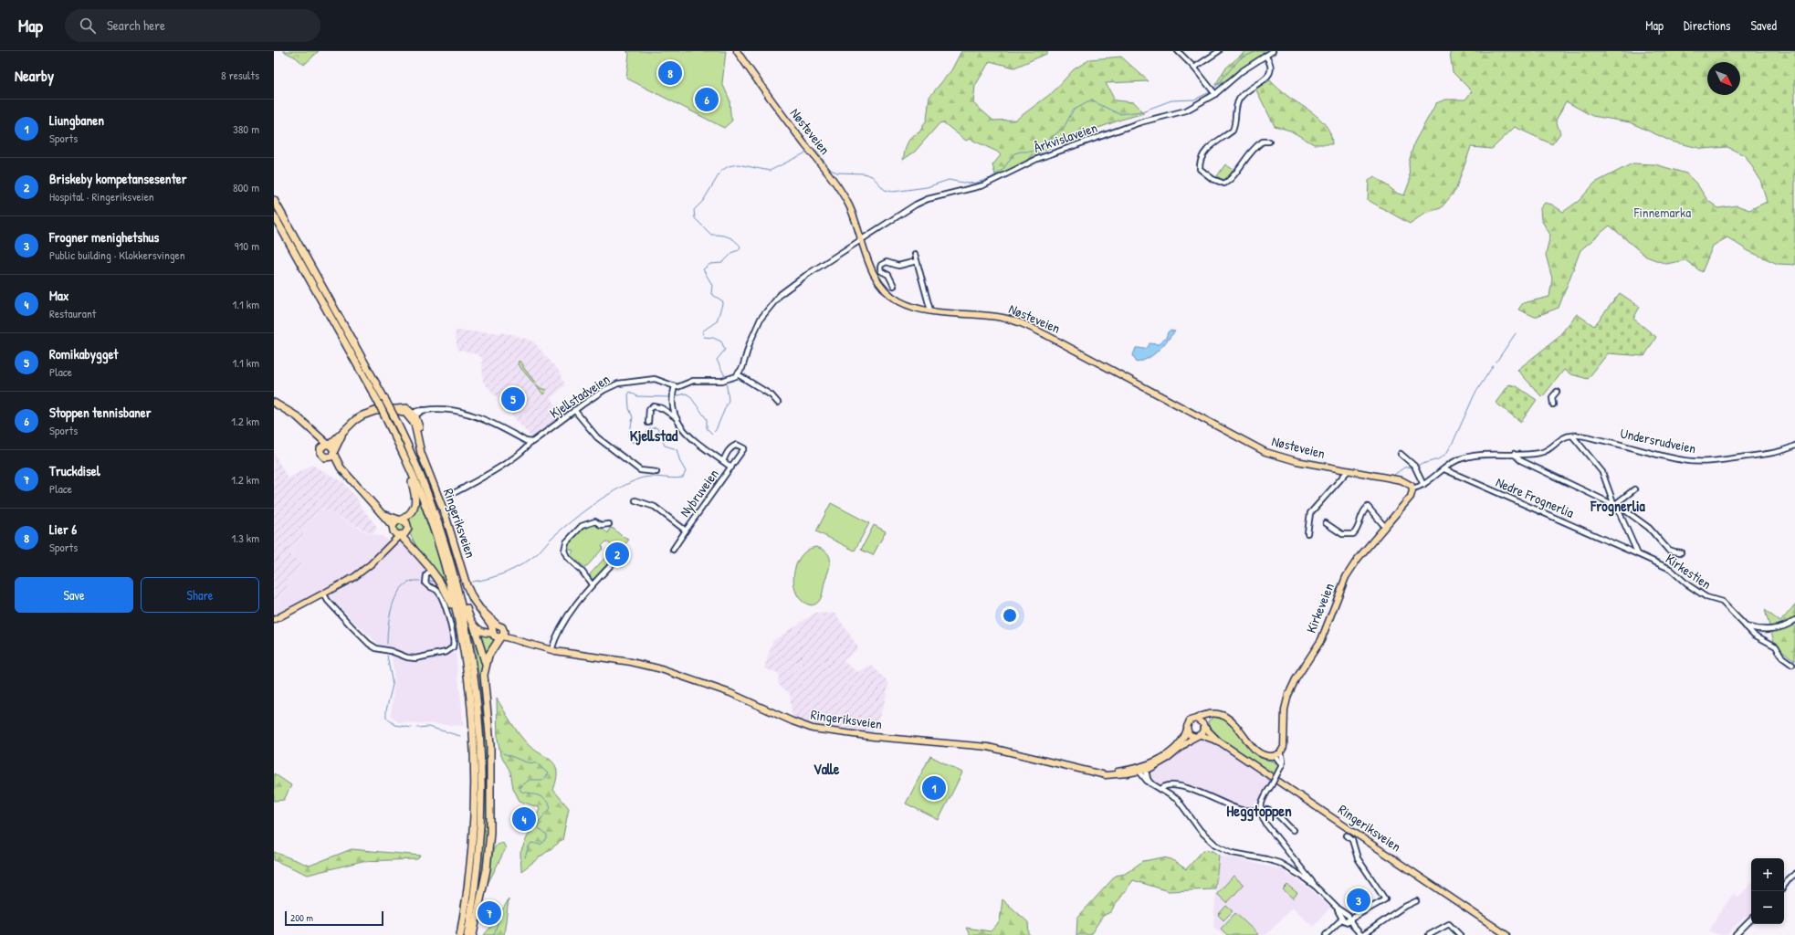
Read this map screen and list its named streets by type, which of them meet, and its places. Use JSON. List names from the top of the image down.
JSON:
{
  "streets": {
    "highway": ["Ringeriksveien"],
    "main road": ["Nøsteveien", "Kirkeveien"],
    "street": [
      "Årkvislaveien",
      "Kjellstadveien",
      "Undersrudveien",
      "Nybruveien",
      "Nedre Frognerlia",
      "Kirkestien"
    ]
  },
  "crossings": [
    ["Nøsteveien", "Årkvislaveien"],
    ["Nøsteveien", "Kirkeveien"],
    ["Kjellstadveien", "Nybruveien"],
    ["Nedre Frognerlia", "Kirkestien"]
  ],
  "districts": [
    "Kjellstad",
    "Frognerlia",
    "Valle",
    "Heggtoppen"
  ],
  "parks": ["Finnemarka"],
  "scale_bar": "200 m",
  "north": "bottom right",
  "page": {
    "header": "Map",
    "search": "Search here",
    "nav": ["Map", "Directions", "Saved"],
    "heading": ["Nearby", "8 results"],
    "pins": [
      "8",
      "6",
      "5",
      "2",
      "1",
      "4",
      "3",
      "7"
    ],
    "list": [
      {
        "mark": "1",
        "name": "Liungbanen",
        "note": "Sports",
        "value": "380 m"
      },
      {
        "mark": "2",
        "name": "Briskeby kompetansesenter",
        "note": "Hospital · Ringeriksveien",
        "value": "800 m"
      },
      {
        "mark": "3",
        "name": "Frogner menighetshus",
        "note": "Public building · Klokkersvingen",
        "value": "910 m"
      },
      {
        "mark": "4",
        "name": "Max",
        "note": "Restaurant",
        "value": "1.1 km"
      },
      {
        "mark": "5",
        "name": "Romikabygget",
        "note": "Place",
        "value": "1.1 km"
      },
      {
        "mark": "6",
        "name": "Stoppen tennisbaner",
        "note": "Sports",
        "value": "1.2 km"
      },
      {
        "mark": "7",
        "name": "Truckdisel",
        "note": "Place",
        "value": "1.2 km"
      },
      {
        "mark": "8",
        "name": "Lier 6",
        "note": "Sports",
        "value": "1.3 km"
      }
    ],
    "buttons": ["Save", "Share"],
    "map_buttons": ["+", "−"],
    "scale": "200 m"
  }
}
